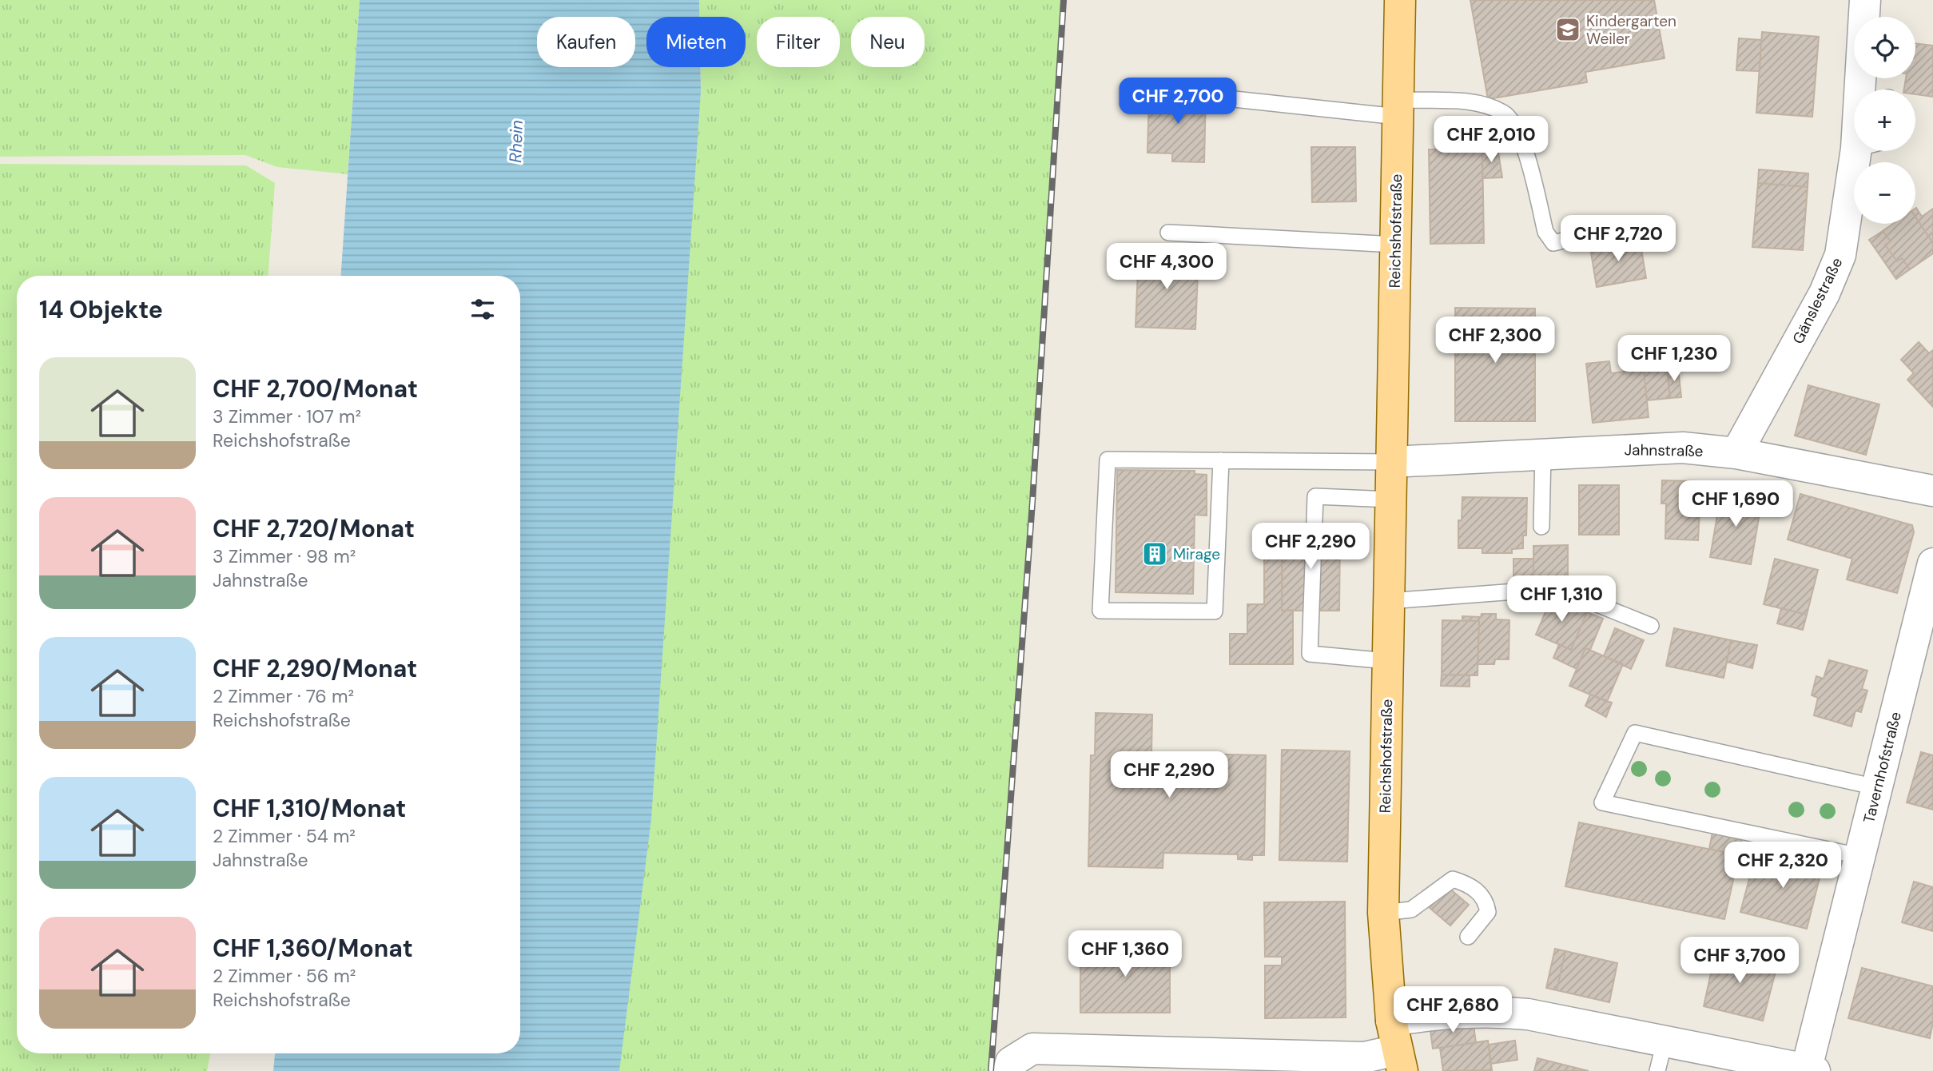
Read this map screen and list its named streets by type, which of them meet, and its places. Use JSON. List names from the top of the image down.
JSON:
{
  "streets": {
    "main road": ["Reichshofstraße"],
    "street": ["Gänslestraße", "Jahnstraße", "Tavernhofstraße"]
  },
  "crossings": [
    ["Reichshofstraße", "Jahnstraße"],
    ["Reichshofstraße", "Tavernhofstraße"],
    ["Gänslestraße", "Jahnstraße"]
  ],
  "water": ["Rhein"],
  "places": {
    "school or university": ["Kindergarten Weiler"],
    "building": ["Mirage"]
  },
  "page": {
    "map_buttons": ["+", "−"],
    "chip": [
      "Kaufen",
      "Mieten",
      "Filter",
      "Neu"
    ],
    "price": [
      "CHF 2,700",
      "CHF 2,010",
      "CHF 2,720",
      "CHF 4,300",
      "CHF 2,300",
      "CHF 1,230",
      "CHF 1,690",
      "CHF 2,290",
      "CHF 1,310",
      "CHF 2,290",
      "CHF 2,320",
      "CHF 1,360",
      "CHF 3,700",
      "CHF 2,680"
    ],
    "heading": "14 Objekte",
    "list": [
      {
        "name": "CHF 2,700/Monat",
        "note": "3 Zimmer · 107 m² · Reichshofstraße"
      },
      {
        "name": "CHF 2,720/Monat",
        "note": "3 Zimmer · 98 m² · Jahnstraße"
      },
      {
        "name": "CHF 2,290/Monat",
        "note": "2 Zimmer · 76 m² · Reichshofstraße"
      },
      {
        "name": "CHF 1,310/Monat",
        "note": "2 Zimmer · 54 m² · Jahnstraße"
      },
      {
        "name": "CHF 1,360/Monat",
        "note": "2 Zimmer · 56 m² · Reichshofstraße"
      }
    ]
  }
}
